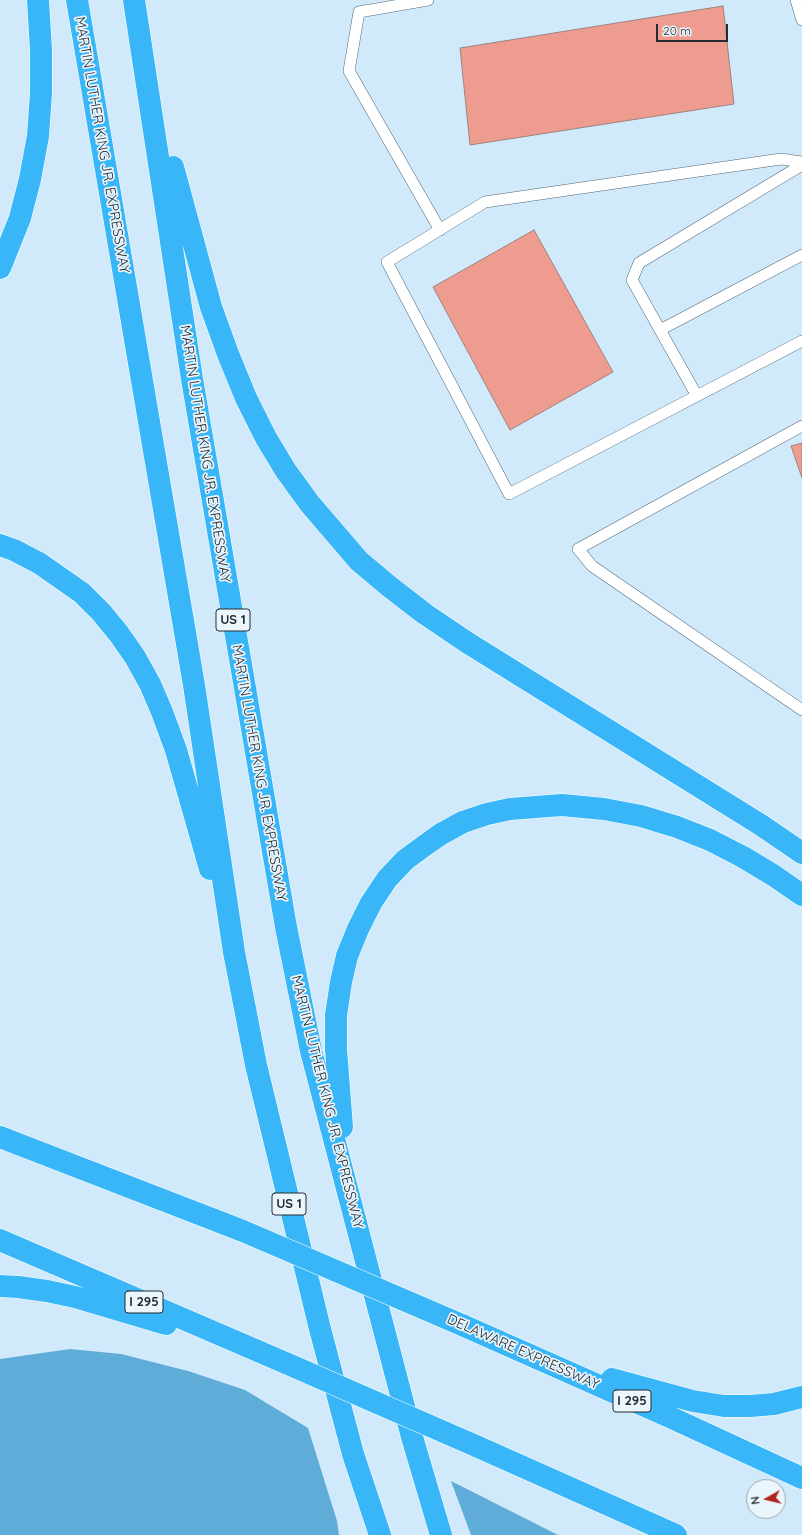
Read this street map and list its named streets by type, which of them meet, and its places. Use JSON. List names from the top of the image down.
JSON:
{
  "streets": {
    "highway": [
      "MARTIN LUTHER KING JR. EXPRESSWAY",
      "US 1",
      "I 295",
      "DELAWARE EXPRESSWAY"
    ]
  },
  "scale_bar": "20 m",
  "north": "left"
}
